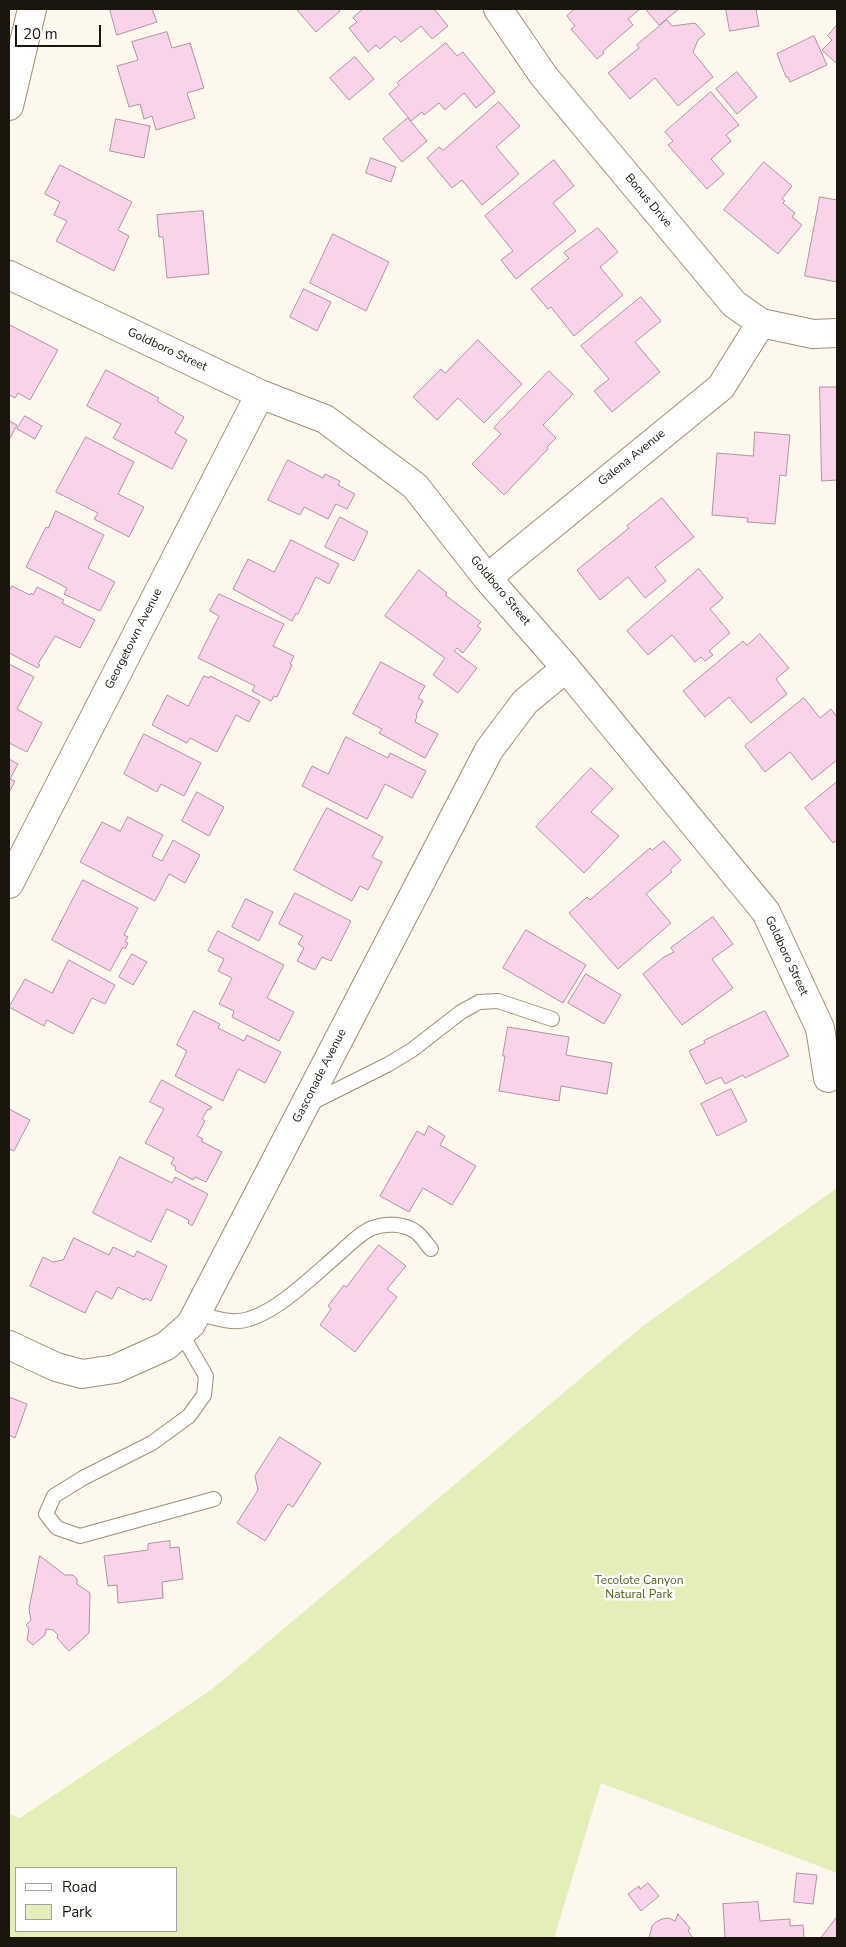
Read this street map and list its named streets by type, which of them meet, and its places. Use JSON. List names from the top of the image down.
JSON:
{
  "streets": {
    "street": [
      "Bonus Drive",
      "Goldboro Street",
      "Galena Avenue",
      "Georgetown Avenue",
      "Gasconade Avenue"
    ]
  },
  "crossings": [
    ["Bonus Drive", "Galena Avenue"],
    ["Goldboro Street", "Galena Avenue"],
    ["Goldboro Street", "Georgetown Avenue"],
    ["Goldboro Street", "Gasconade Avenue"]
  ],
  "parks": ["Tecolote Canyon Natural Park"],
  "legend": ["Road", "Park"],
  "scale_bar": "20 m"
}
